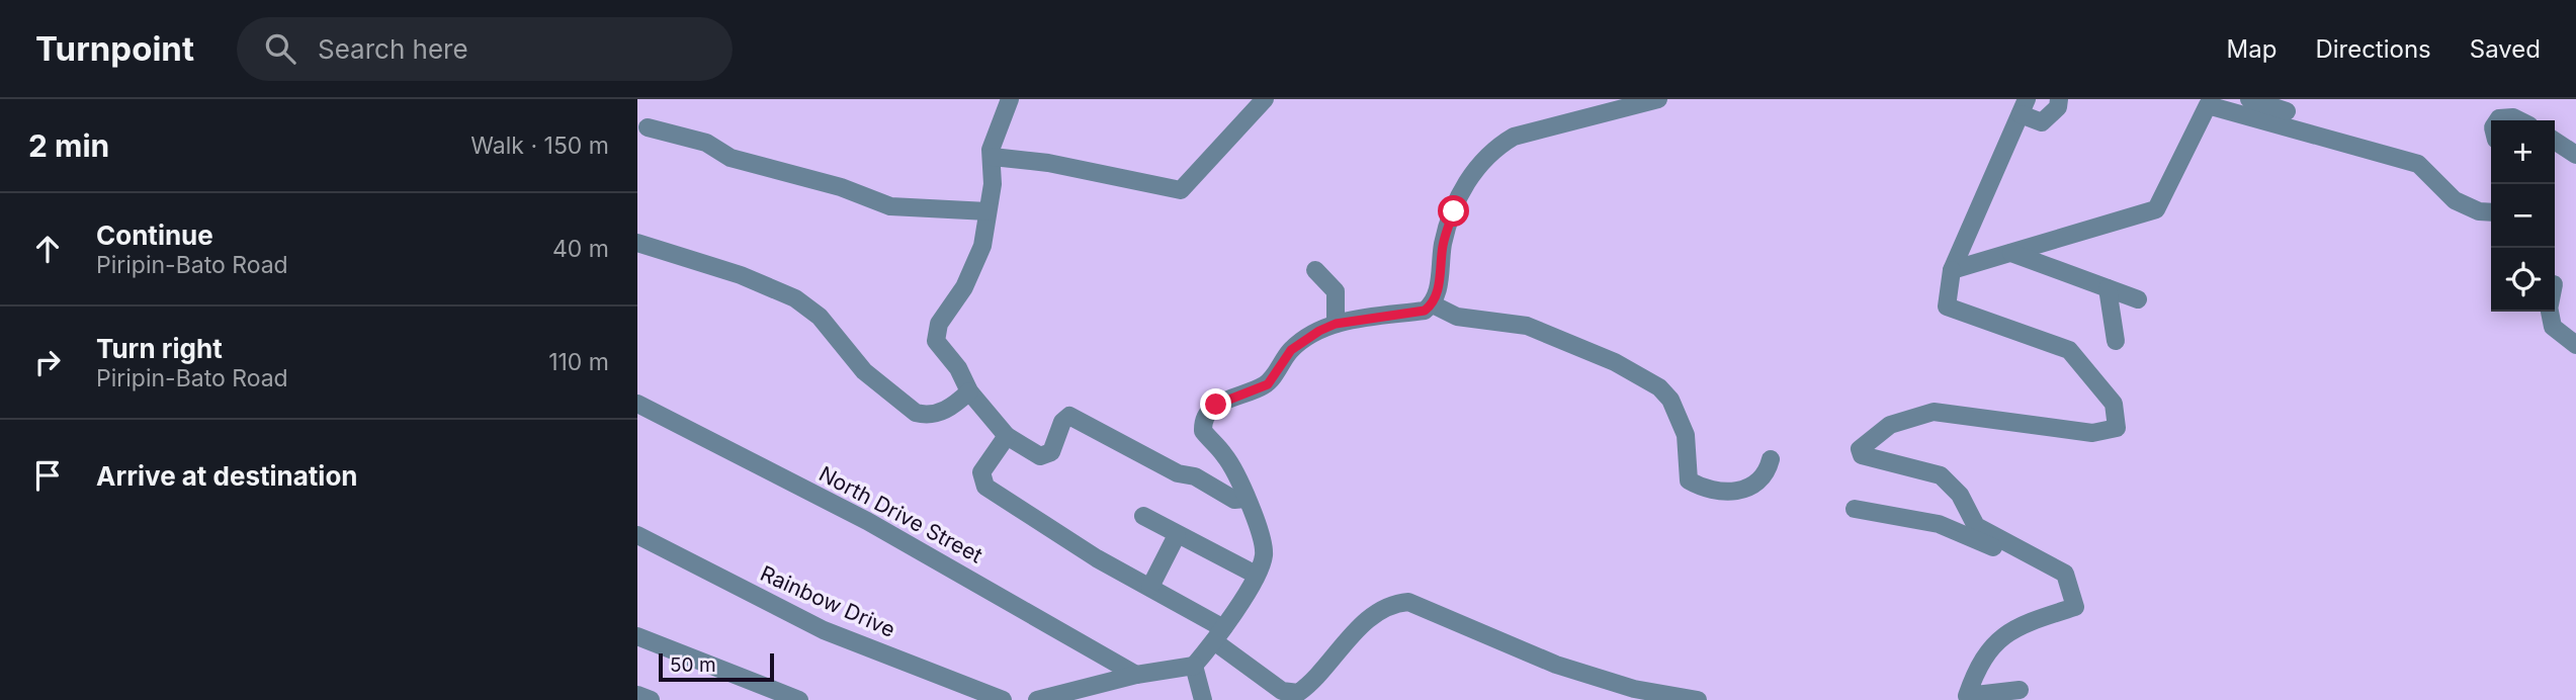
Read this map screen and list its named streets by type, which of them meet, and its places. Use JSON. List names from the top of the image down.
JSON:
{
  "streets": {
    "street": ["North Drive Street", "Rainbow Drive"]
  },
  "scale_bar": "50 m",
  "page": {
    "header": "Turnpoint",
    "search": "Search here",
    "nav": ["Map", "Directions", "Saved"],
    "heading": ["2 min", "Walk · 150 m"],
    "map_buttons": ["+", "−"],
    "list": [
      ["Continue", "Piripin-Bato Road", "40 m"],
      ["Turn right", "Piripin-Bato Road", "110 m"],
      "Arrive at destination"
    ],
    "scale": "50 m"
  }
}
